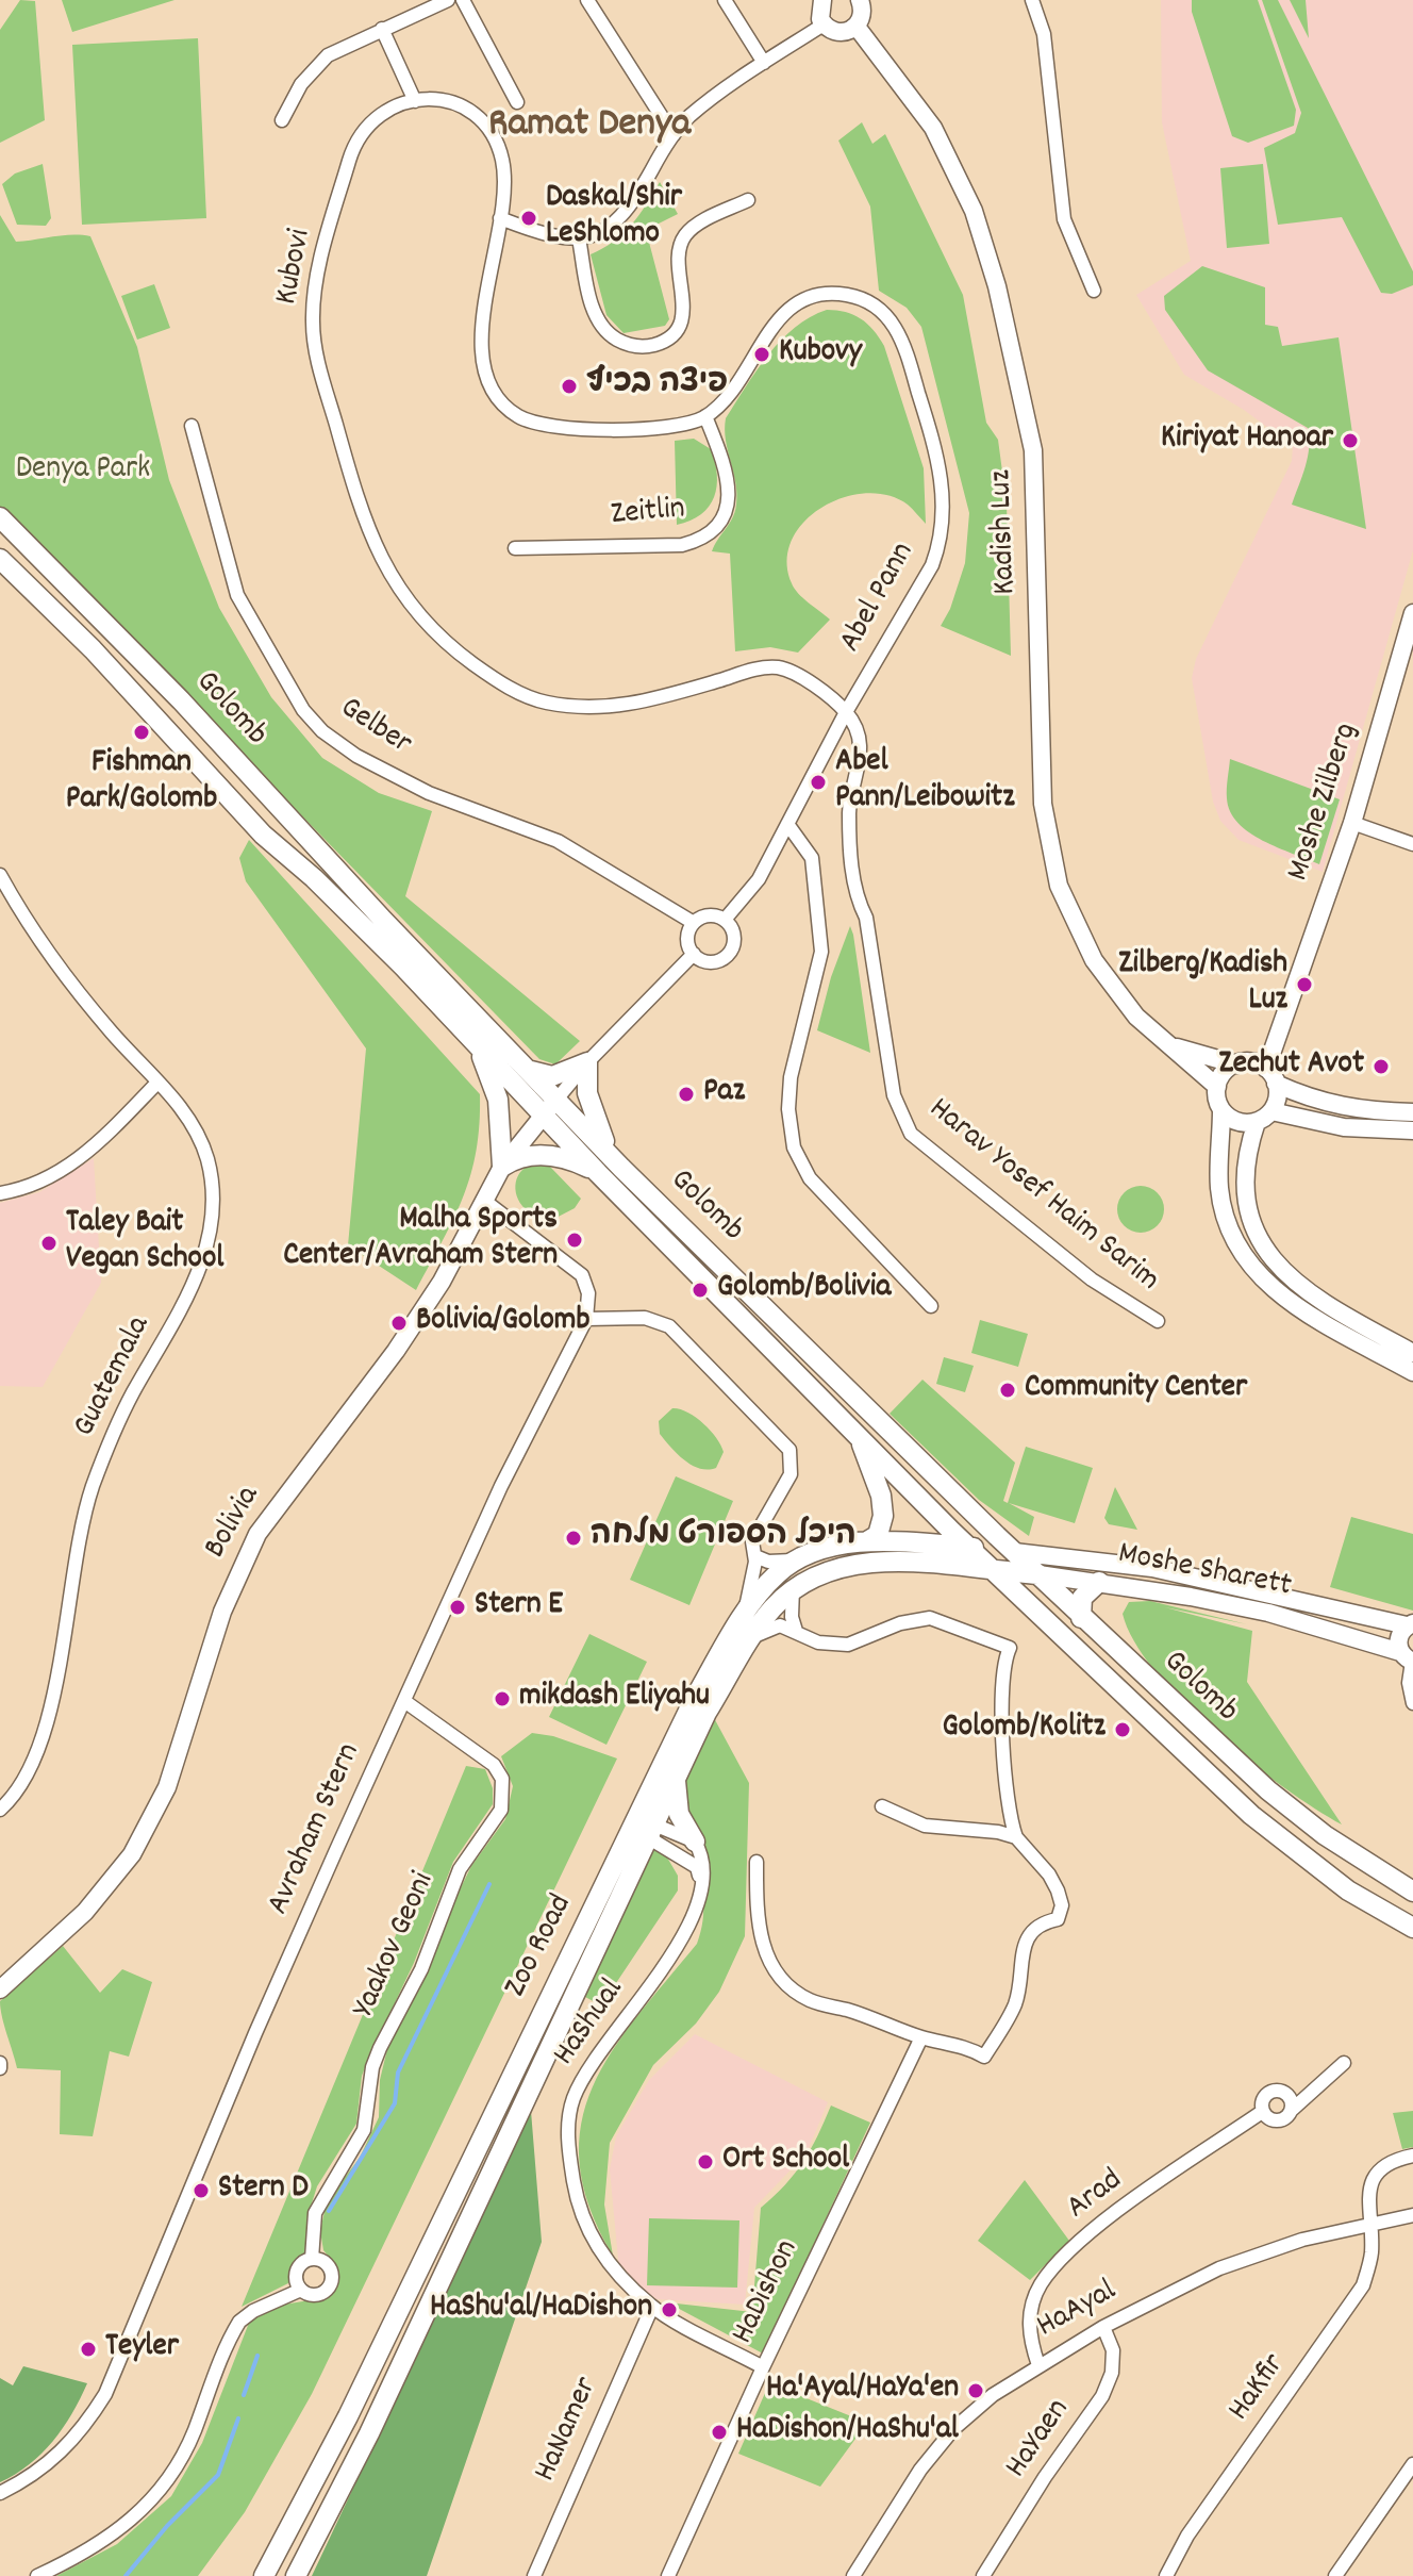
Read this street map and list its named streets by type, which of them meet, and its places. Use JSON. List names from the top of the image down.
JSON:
{
  "streets": {
    "main road": ["Golomb", "Moshe Sharett", "Zoo Road"],
    "street": [
      "Kubovi",
      "Zeitlin",
      "Kadish Luz",
      "Abel Pann",
      "Gelber",
      "Moshe Zilberg",
      "Harav Yosef Haim Sarim",
      "Guatemala",
      "Bolivia",
      "Avraham Stern",
      "Yaakov Geoni",
      "HaShual",
      "Arad",
      "HaDishon",
      "HaAyal",
      "HaKfir",
      "HaNamer",
      "HaYaen"
    ]
  },
  "crossings": [
    ["Kubovi", "Zeitlin"],
    ["Kubovi", "Abel Pann"],
    ["Kubovi", "Harav Yosef Haim Sarim"],
    ["Zeitlin", "Abel Pann"],
    ["Kadish Luz", "Moshe Zilberg"],
    ["Abel Pann", "Gelber"],
    ["Abel Pann", "Harav Yosef Haim Sarim"],
    ["Golomb", "Bolivia"],
    ["Golomb", "Moshe Sharett"],
    ["Golomb", "Zoo Road"],
    ["Moshe Sharett", "Zoo Road"],
    ["Avraham Stern", "Yaakov Geoni"],
    ["HaShual", "HaDishon"],
    ["HaShual", "HaNamer"],
    ["Arad", "HaAyal"],
    ["HaAyal", "HaKfir"],
    ["HaAyal", "HaYaen"]
  ],
  "districts": ["Ramat Denya"],
  "parks": ["Denya Park"],
  "places": [
    "Daskal/Shir LeShlomo",
    "Kubovy",
    "פיצה בכיף",
    "Kiriyat Hanoar",
    "Fishman Park/Golomb",
    "Abel Pann/Leibowitz",
    "Zilberg/Kadish Luz",
    "Zechut Avot",
    "Paz",
    "Malha Sports Center/Avraham Stern",
    "Taley Bait Vegan School",
    "Golomb/Bolivia",
    "Bolivia/Golomb",
    "Community Center",
    "היכל הספורט מלחה",
    "Stern E",
    "mikdash Eliyahu",
    "Golomb/Kolitz",
    "Ort School",
    "Stern D",
    "HaShu'al/HaDishon",
    "Teyler",
    "Ha'Ayal/HaYa'en",
    "HaDishon/HaShu'al"
  ]
}
